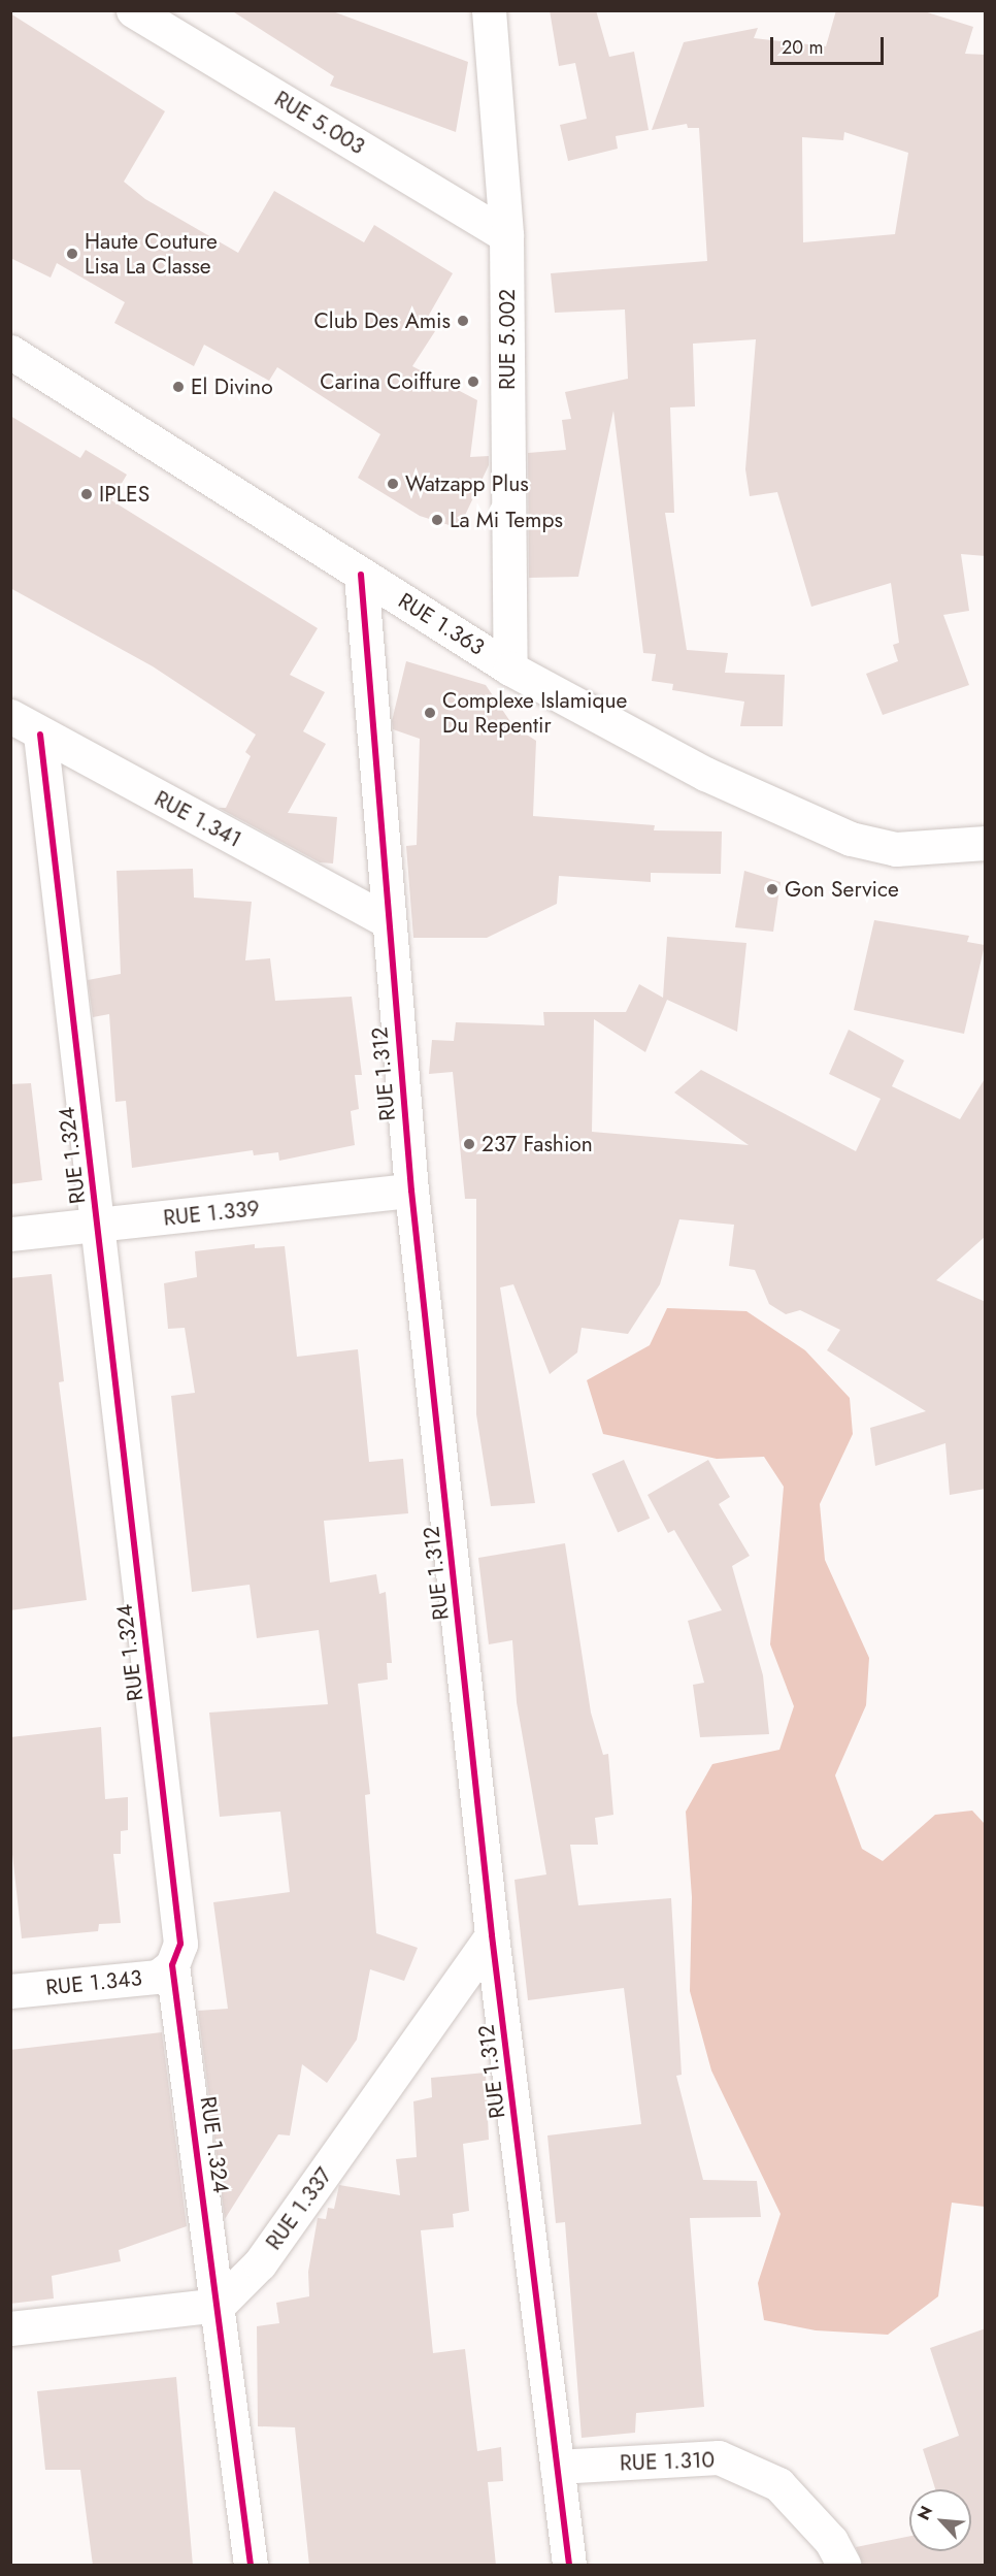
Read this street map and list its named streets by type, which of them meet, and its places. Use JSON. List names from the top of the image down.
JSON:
{
  "streets": {
    "street": [
      "RUE 5.003",
      "RUE 5.002",
      "RUE 1.363",
      "RUE 1.341",
      "RUE 1.312",
      "RUE 1.324",
      "RUE 1.339",
      "RUE 1.343",
      "RUE 1.337",
      "RUE 1.310"
    ]
  },
  "crossings": [
    ["RUE 5.003", "RUE 5.002"],
    ["RUE 5.002", "RUE 1.363"],
    ["RUE 1.363", "RUE 1.312"],
    ["RUE 1.341", "RUE 1.312"],
    ["RUE 1.341", "RUE 1.324"],
    ["RUE 1.312", "RUE 1.339"],
    ["RUE 1.312", "RUE 1.337"],
    ["RUE 1.312", "RUE 1.310"],
    ["RUE 1.324", "RUE 1.339"],
    ["RUE 1.324", "RUE 1.343"],
    ["RUE 1.324", "RUE 1.337"]
  ],
  "places": [
    "Haute Couture Lisa La Classe",
    "Club Des Amis",
    "Carina Coiffure",
    "El Divino",
    "Watzapp Plus",
    "IPLES",
    "La Mi Temps",
    "Complexe Islamique Du Repentir",
    "Gon Service",
    "237 Fashion"
  ],
  "scale_bar": "20 m",
  "north": "top left"
}
